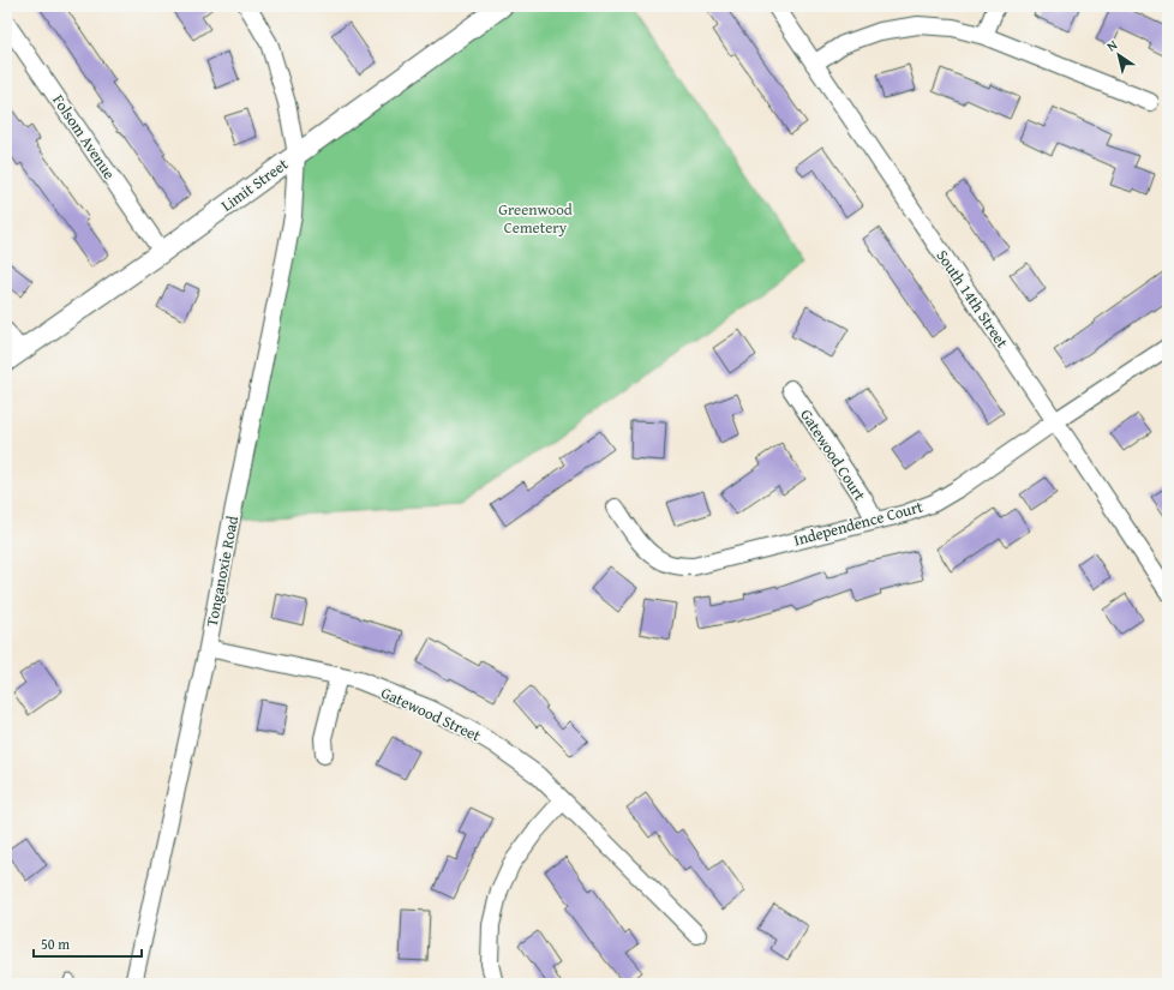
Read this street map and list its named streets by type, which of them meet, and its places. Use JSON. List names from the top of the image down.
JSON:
{
  "streets": {
    "street": [
      "Folsom Avenue",
      "Limit Street",
      "South 14th Street",
      "Gatewood Court",
      "Independence Court",
      "Tonganoxie Road",
      "Gatewood Street"
    ]
  },
  "crossings": [
    ["Folsom Avenue", "Limit Street"],
    ["Limit Street", "Tonganoxie Road"],
    ["South 14th Street", "Independence Court"],
    ["Gatewood Court", "Independence Court"],
    ["Tonganoxie Road", "Gatewood Street"]
  ],
  "parks": ["Greenwood Cemetery"],
  "scale_bar": "50 m",
  "north": "top left"
}
